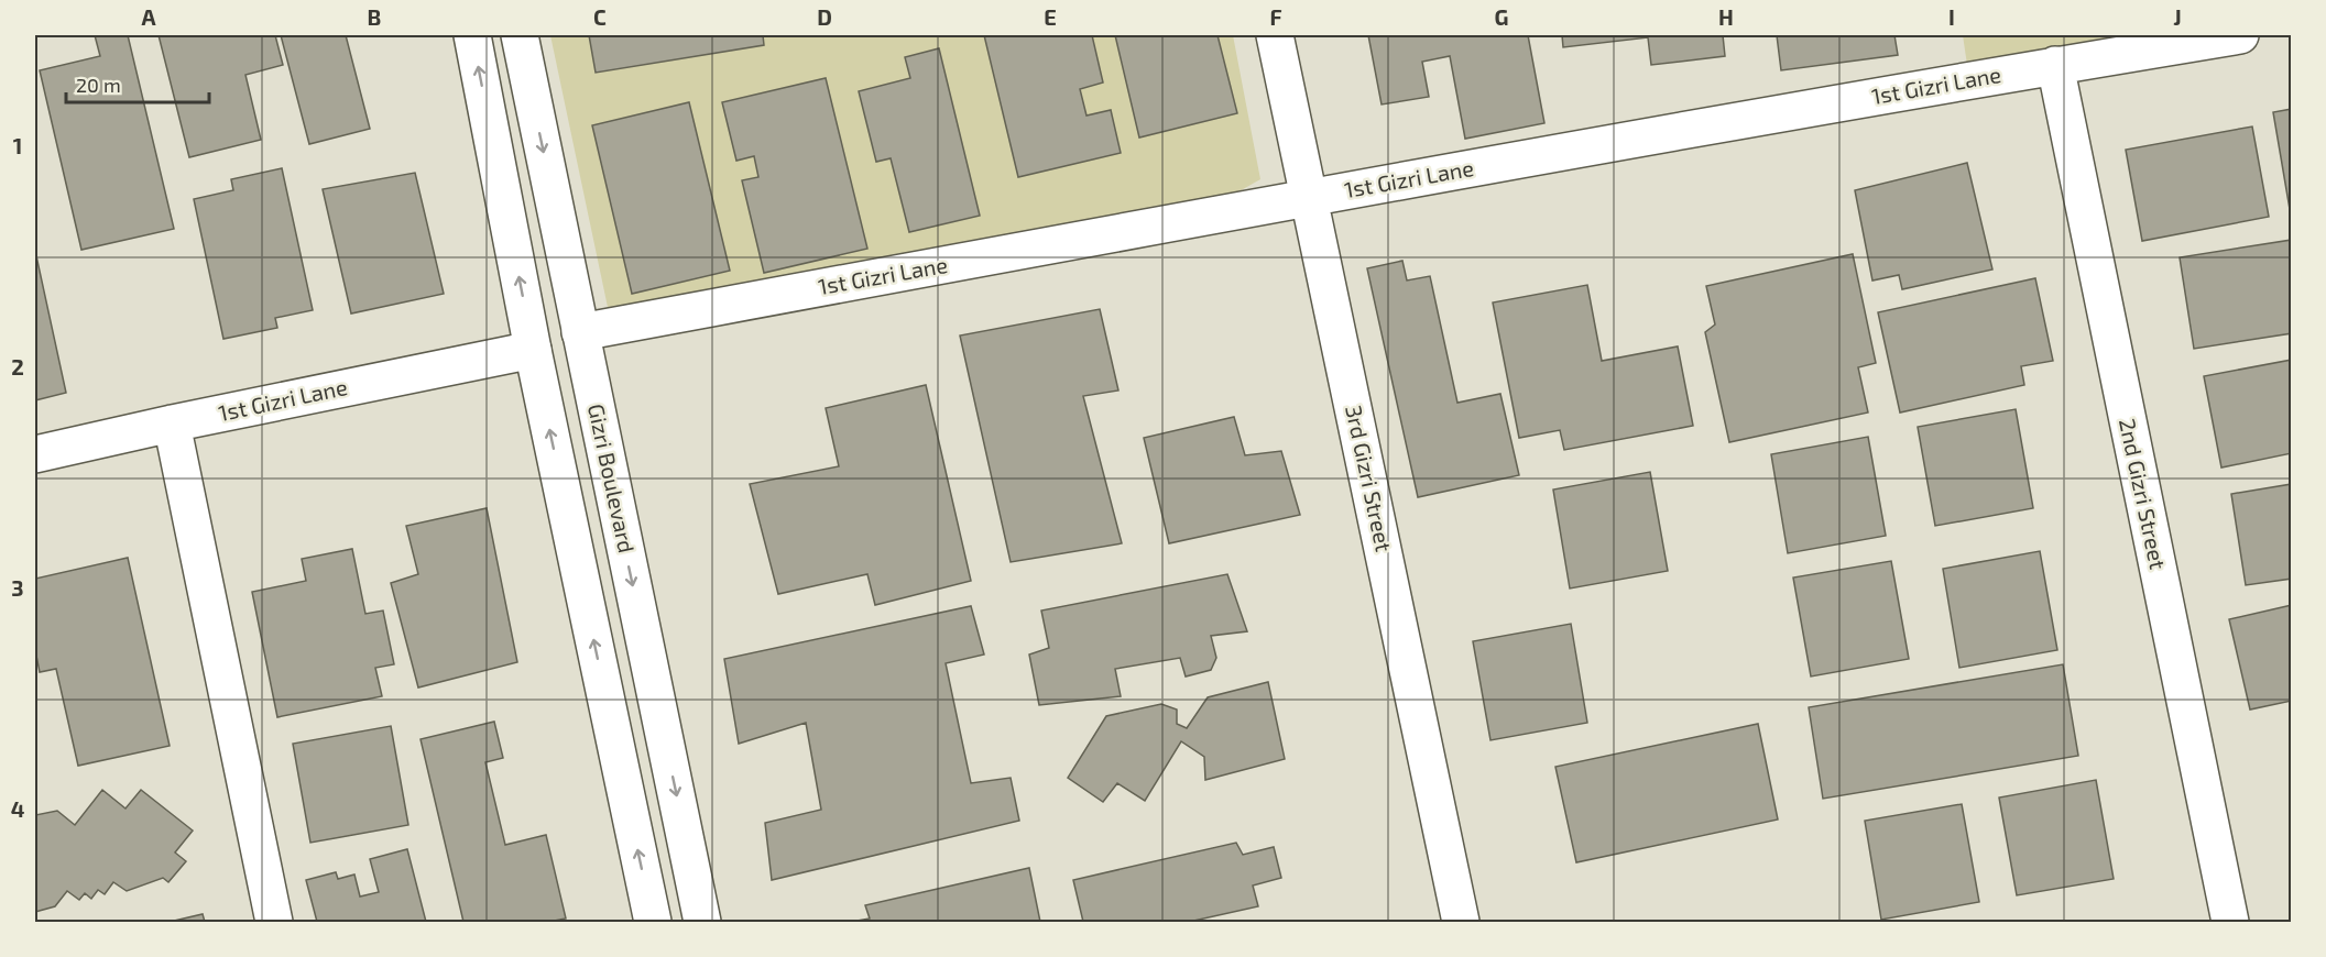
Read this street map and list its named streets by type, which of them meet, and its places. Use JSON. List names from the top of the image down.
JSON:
{
  "streets": {
    "street": [
      "1st Gizri Lane",
      "Gizri Boulevard",
      "3rd Gizri Street",
      "2nd Gizri Street"
    ]
  },
  "crossings": [
    ["1st Gizri Lane", "Gizri Boulevard"],
    ["1st Gizri Lane", "3rd Gizri Street"],
    ["1st Gizri Lane", "2nd Gizri Street"]
  ],
  "scale_bar": "20 m",
  "grid": {
    "columns": [
      "A",
      "B",
      "C",
      "D",
      "E",
      "F",
      "G",
      "H",
      "I",
      "J"
    ],
    "rows": [
      "1",
      "2",
      "3",
      "4"
    ]
  }
}
